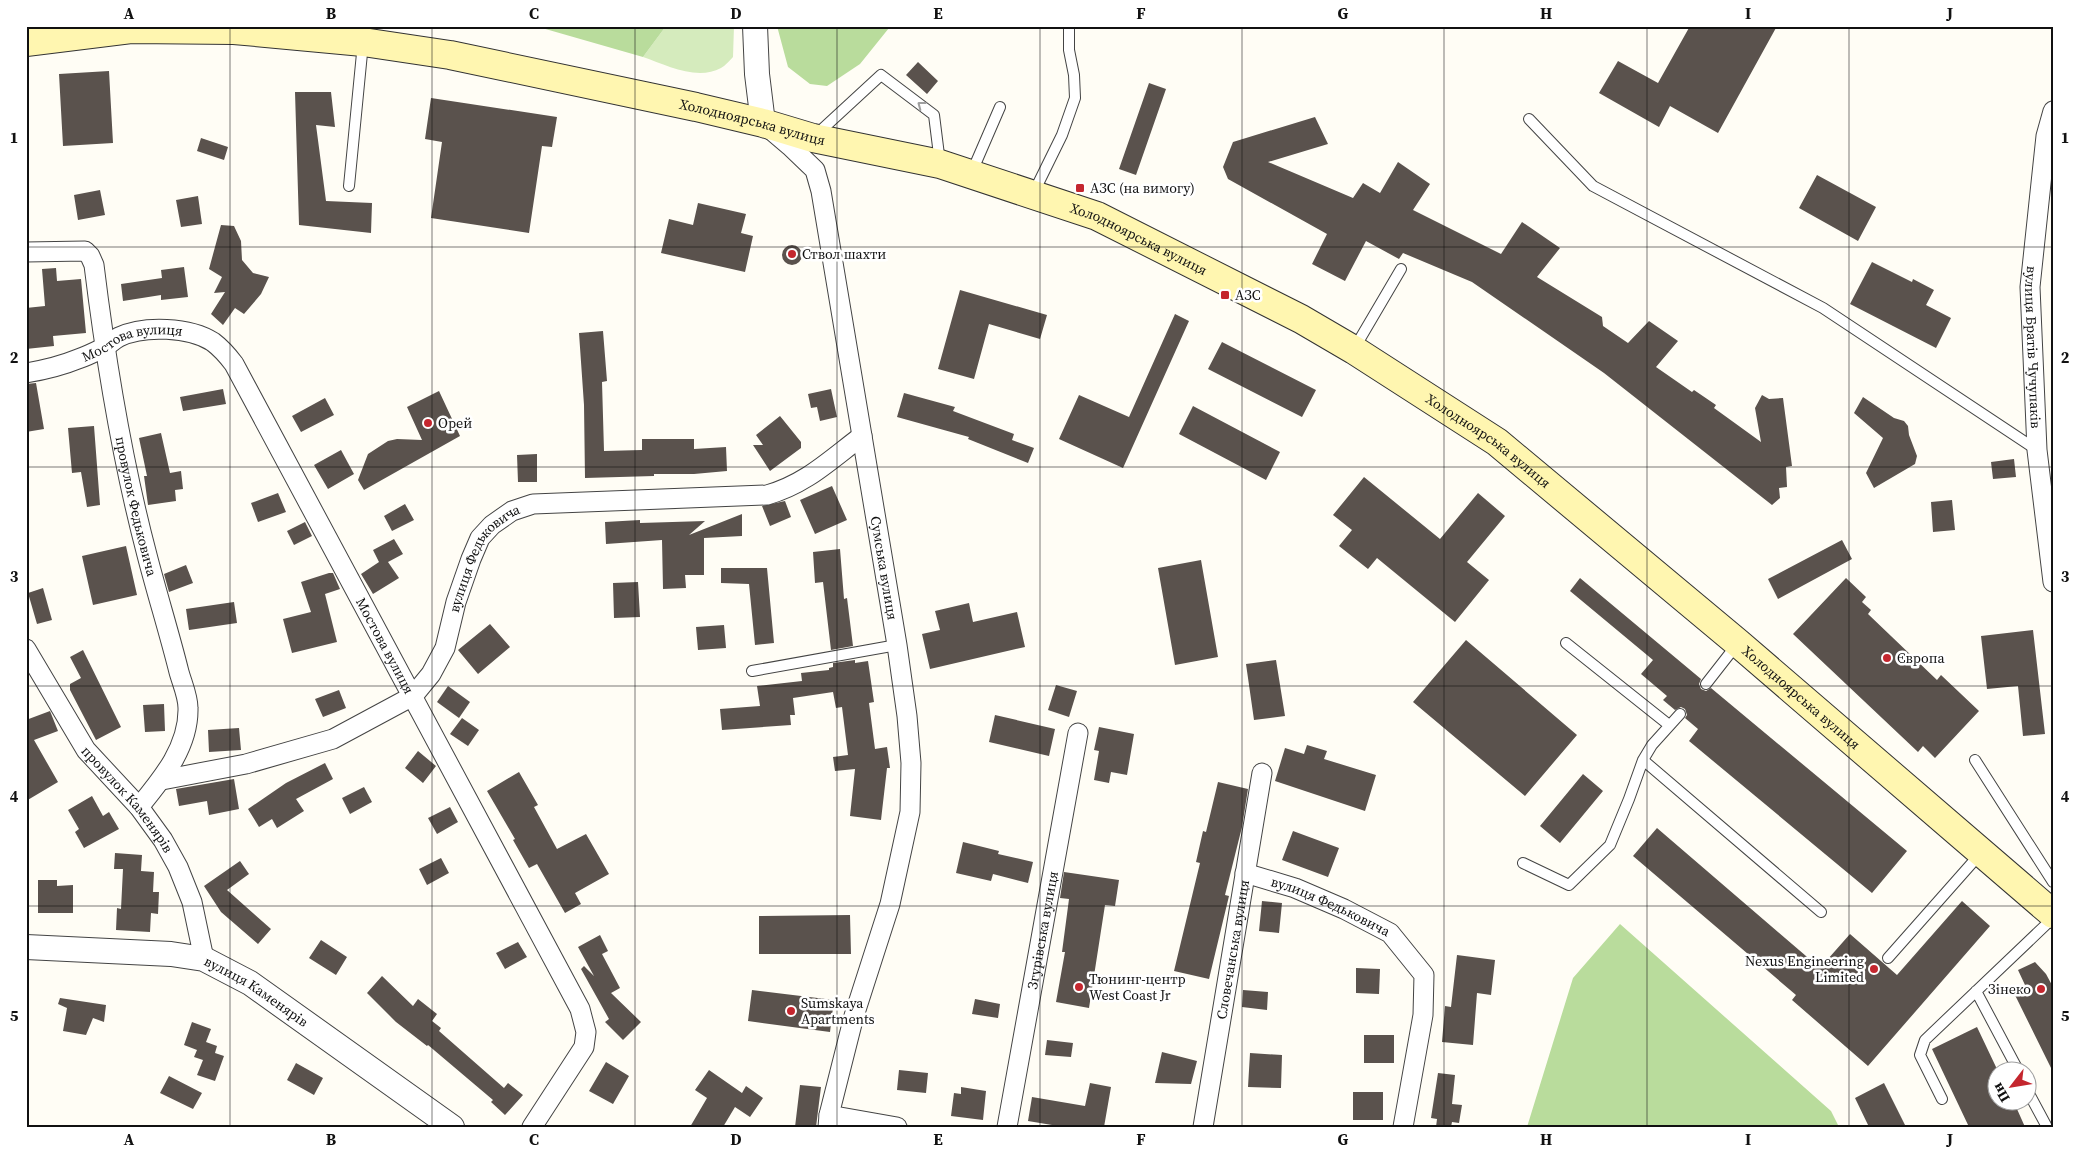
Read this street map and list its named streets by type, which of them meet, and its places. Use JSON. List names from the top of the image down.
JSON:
{
  "streets": {
    "main road": ["Холодноярська вулиця"],
    "street": [
      "Мостова вулиця",
      "вулиця Братів Чучупаків",
      "провулок Федьковича",
      "вулиця Федьковича",
      "Сумська вулиця",
      "провулок Каменярів",
      "Згурівська вулиця",
      "Словечанська вулиця",
      "вулиця Каменярів"
    ]
  },
  "crossings": [
    ["Холодноярська вулиця", "Сумська вулиця"],
    ["Мостова вулиця", "провулок Федьковича"],
    ["Мостова вулиця", "вулиця Федьковича"],
    ["провулок Федьковича", "вулиця Федьковича"],
    ["провулок Федьковича", "провулок Каменярів"],
    ["вулиця Федьковича", "Сумська вулиця"],
    ["вулиця Федьковича", "Словечанська вулиця"],
    ["провулок Каменярів", "вулиця Каменярів"]
  ],
  "places": {
    "transit": ["АЗС (на вимогу)", "АЗС"],
    "other": [
      "Ствол шахти",
      "Орей",
      "Європа",
      "Nexus Engineering Limited",
      "Тюнинг-центр West Coast Jr",
      "Зінеко",
      "Sumskaya Apartments"
    ]
  },
  "north": "bottom left",
  "grid": {
    "columns": [
      "A",
      "B",
      "C",
      "D",
      "E",
      "F",
      "G",
      "H",
      "I",
      "J"
    ],
    "rows": [
      "1",
      "2",
      "3",
      "4",
      "5"
    ]
  }
}
